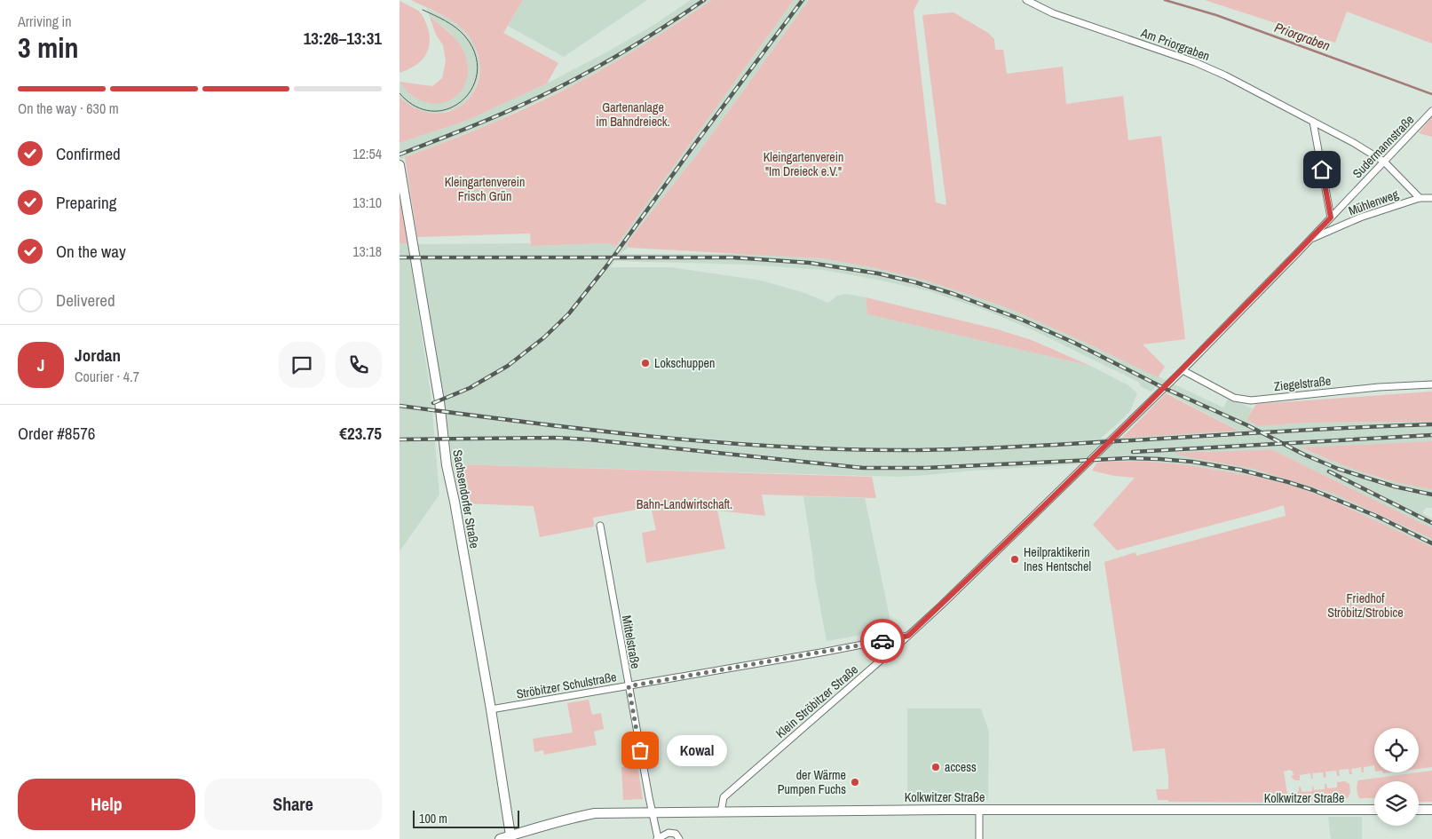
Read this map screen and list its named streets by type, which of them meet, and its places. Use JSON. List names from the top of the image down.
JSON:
{
  "streets": {
    "main road": ["Sachsendorfer Straße", "Kolkwitzer Straße"],
    "street": [
      "Am Priorgraben",
      "Sudermannstraße",
      "Mühlenweg",
      "Ziegelstraße",
      "Mittelstraße",
      "Ströbitzer Schulstraße",
      "Klein Ströbitzer Straße"
    ]
  },
  "crossings": [
    ["Am Priorgraben", "Sudermannstraße"],
    ["Am Priorgraben", "Mühlenweg"],
    ["Sudermannstraße", "Mühlenweg"],
    ["Sudermannstraße", "Ziegelstraße"],
    ["Sudermannstraße", "Klein Ströbitzer Straße"],
    ["Ziegelstraße", "Klein Ströbitzer Straße"],
    ["Sachsendorfer Straße", "Ströbitzer Schulstraße"],
    ["Sachsendorfer Straße", "Kolkwitzer Straße"],
    ["Mittelstraße", "Ströbitzer Schulstraße"],
    ["Mittelstraße", "Kolkwitzer Straße"],
    ["Ströbitzer Schulstraße", "Klein Ströbitzer Straße"],
    ["Klein Ströbitzer Straße", "Kolkwitzer Straße"]
  ],
  "water": ["Priorgraben"],
  "parks": [
    "Gartenanlage im Bahndreieck.",
    "Kleingartenverein \"Im Dreieck e.V.\"",
    "Kleingartenverein Frisch Grün",
    "Bahn-Landwirtschaft.",
    "Friedhof Ströbitz/Strobice"
  ],
  "places": [
    "Lokschuppen",
    "Heilpraktikerin Ines Hentschel",
    "Kowal",
    "access",
    "der Wärme Pumpen Fuchs"
  ],
  "scale_bar": "100 m",
  "page": {
    "heading": ["3 min", "Arriving in", "13:26–13:31"],
    "panel": [
      "Jordan",
      "Courier · 4.7",
      "Order #8576",
      "€23.75"
    ],
    "bar": "On the way · 630 m",
    "list": [
      ["Confirmed", "12:54"],
      ["Preparing", "13:10"],
      ["On the way", "13:18"],
      "Delivered"
    ],
    "round": "J",
    "bubble": "Kowal",
    "buttons": ["Help", "Share"],
    "scale": "100 m"
  }
}
